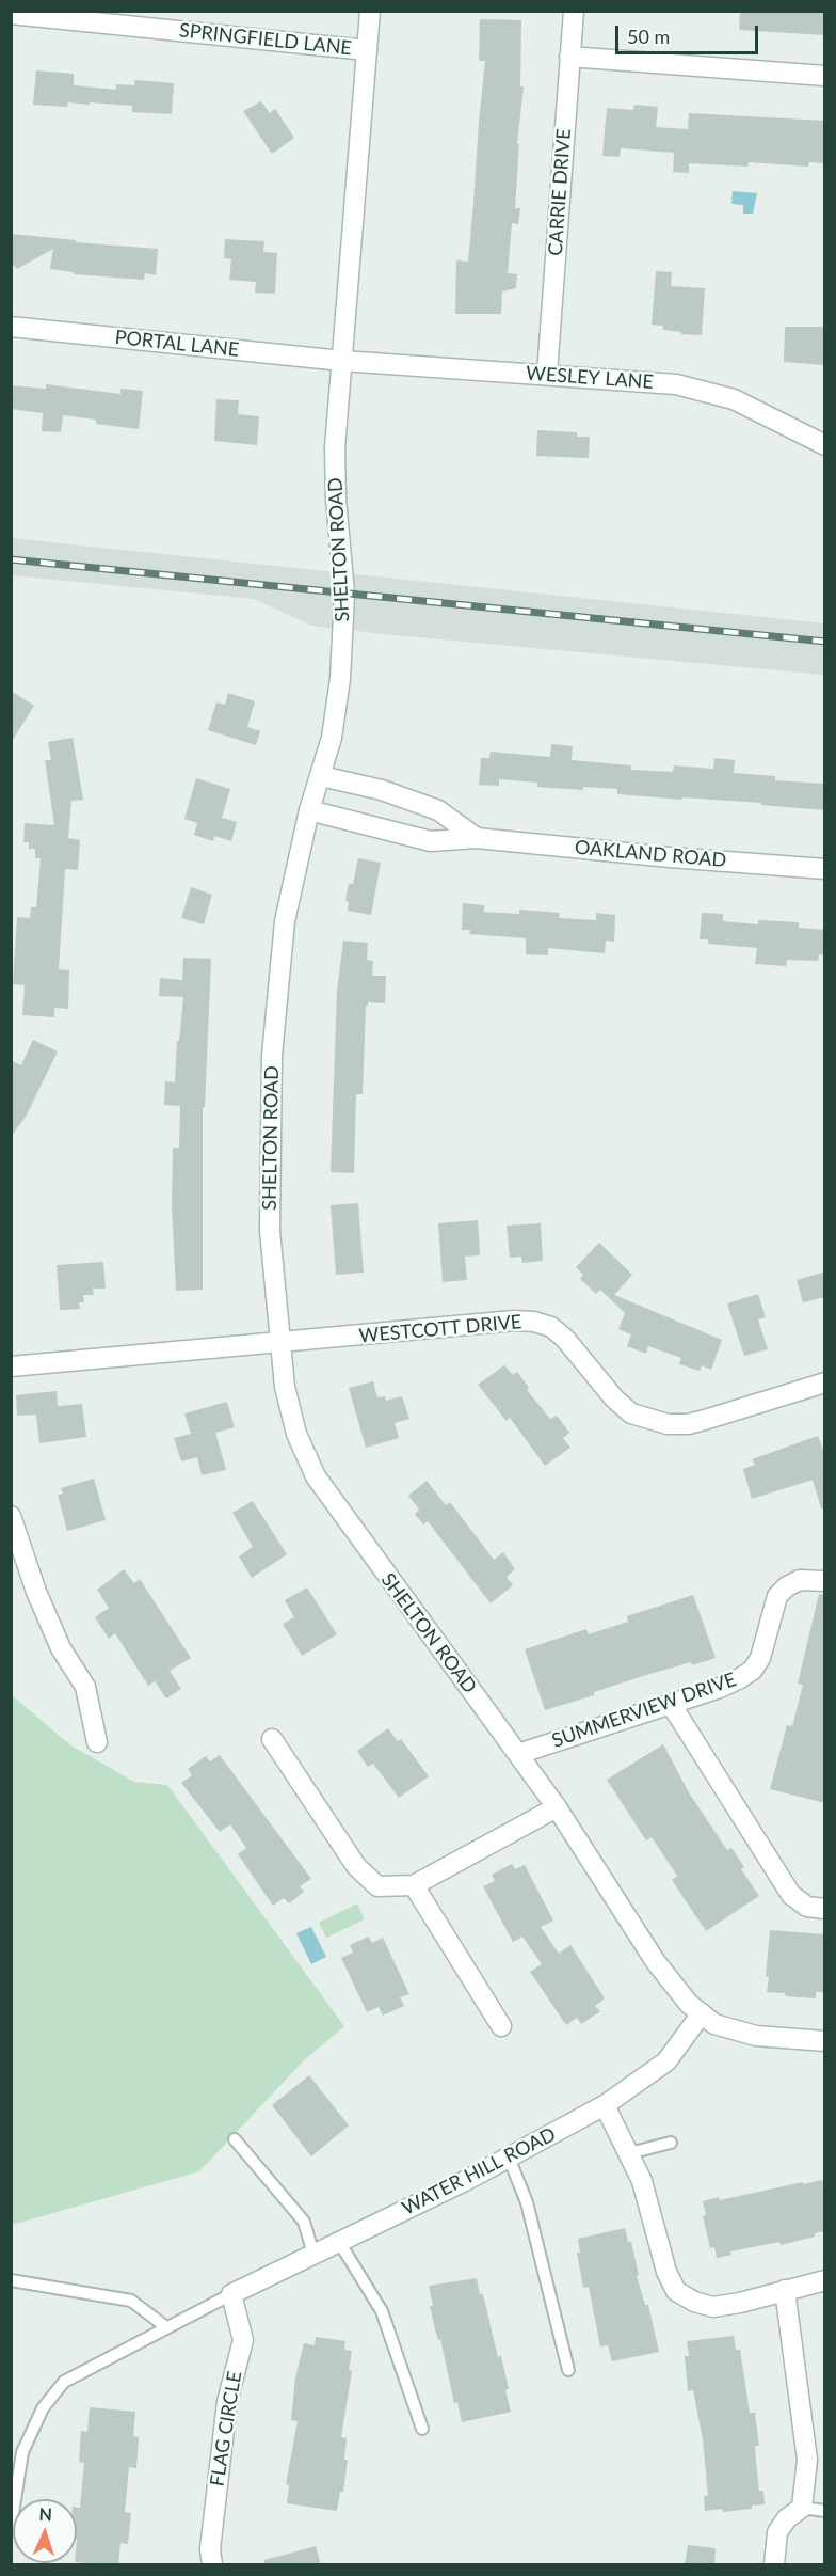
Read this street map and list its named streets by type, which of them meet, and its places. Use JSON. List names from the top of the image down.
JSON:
{
  "streets": {
    "street": [
      "SPRINGFIELD LANE",
      "CARRIE DRIVE",
      "PORTAL LANE",
      "WESLEY LANE",
      "SHELTON ROAD",
      "OAKLAND ROAD",
      "WESTCOTT DRIVE",
      "SUMMERVIEW DRIVE",
      "WATER HILL ROAD",
      "FLAG CIRCLE"
    ]
  },
  "crossings": [
    ["SPRINGFIELD LANE", "SHELTON ROAD"],
    ["CARRIE DRIVE", "WESLEY LANE"],
    ["PORTAL LANE", "WESLEY LANE"],
    ["PORTAL LANE", "SHELTON ROAD"],
    ["WESLEY LANE", "SHELTON ROAD"],
    ["SHELTON ROAD", "OAKLAND ROAD"],
    ["SHELTON ROAD", "WESTCOTT DRIVE"],
    ["SHELTON ROAD", "SUMMERVIEW DRIVE"],
    ["SHELTON ROAD", "WATER HILL ROAD"],
    ["WATER HILL ROAD", "FLAG CIRCLE"]
  ],
  "scale_bar": "50 m",
  "north": "top"
}
